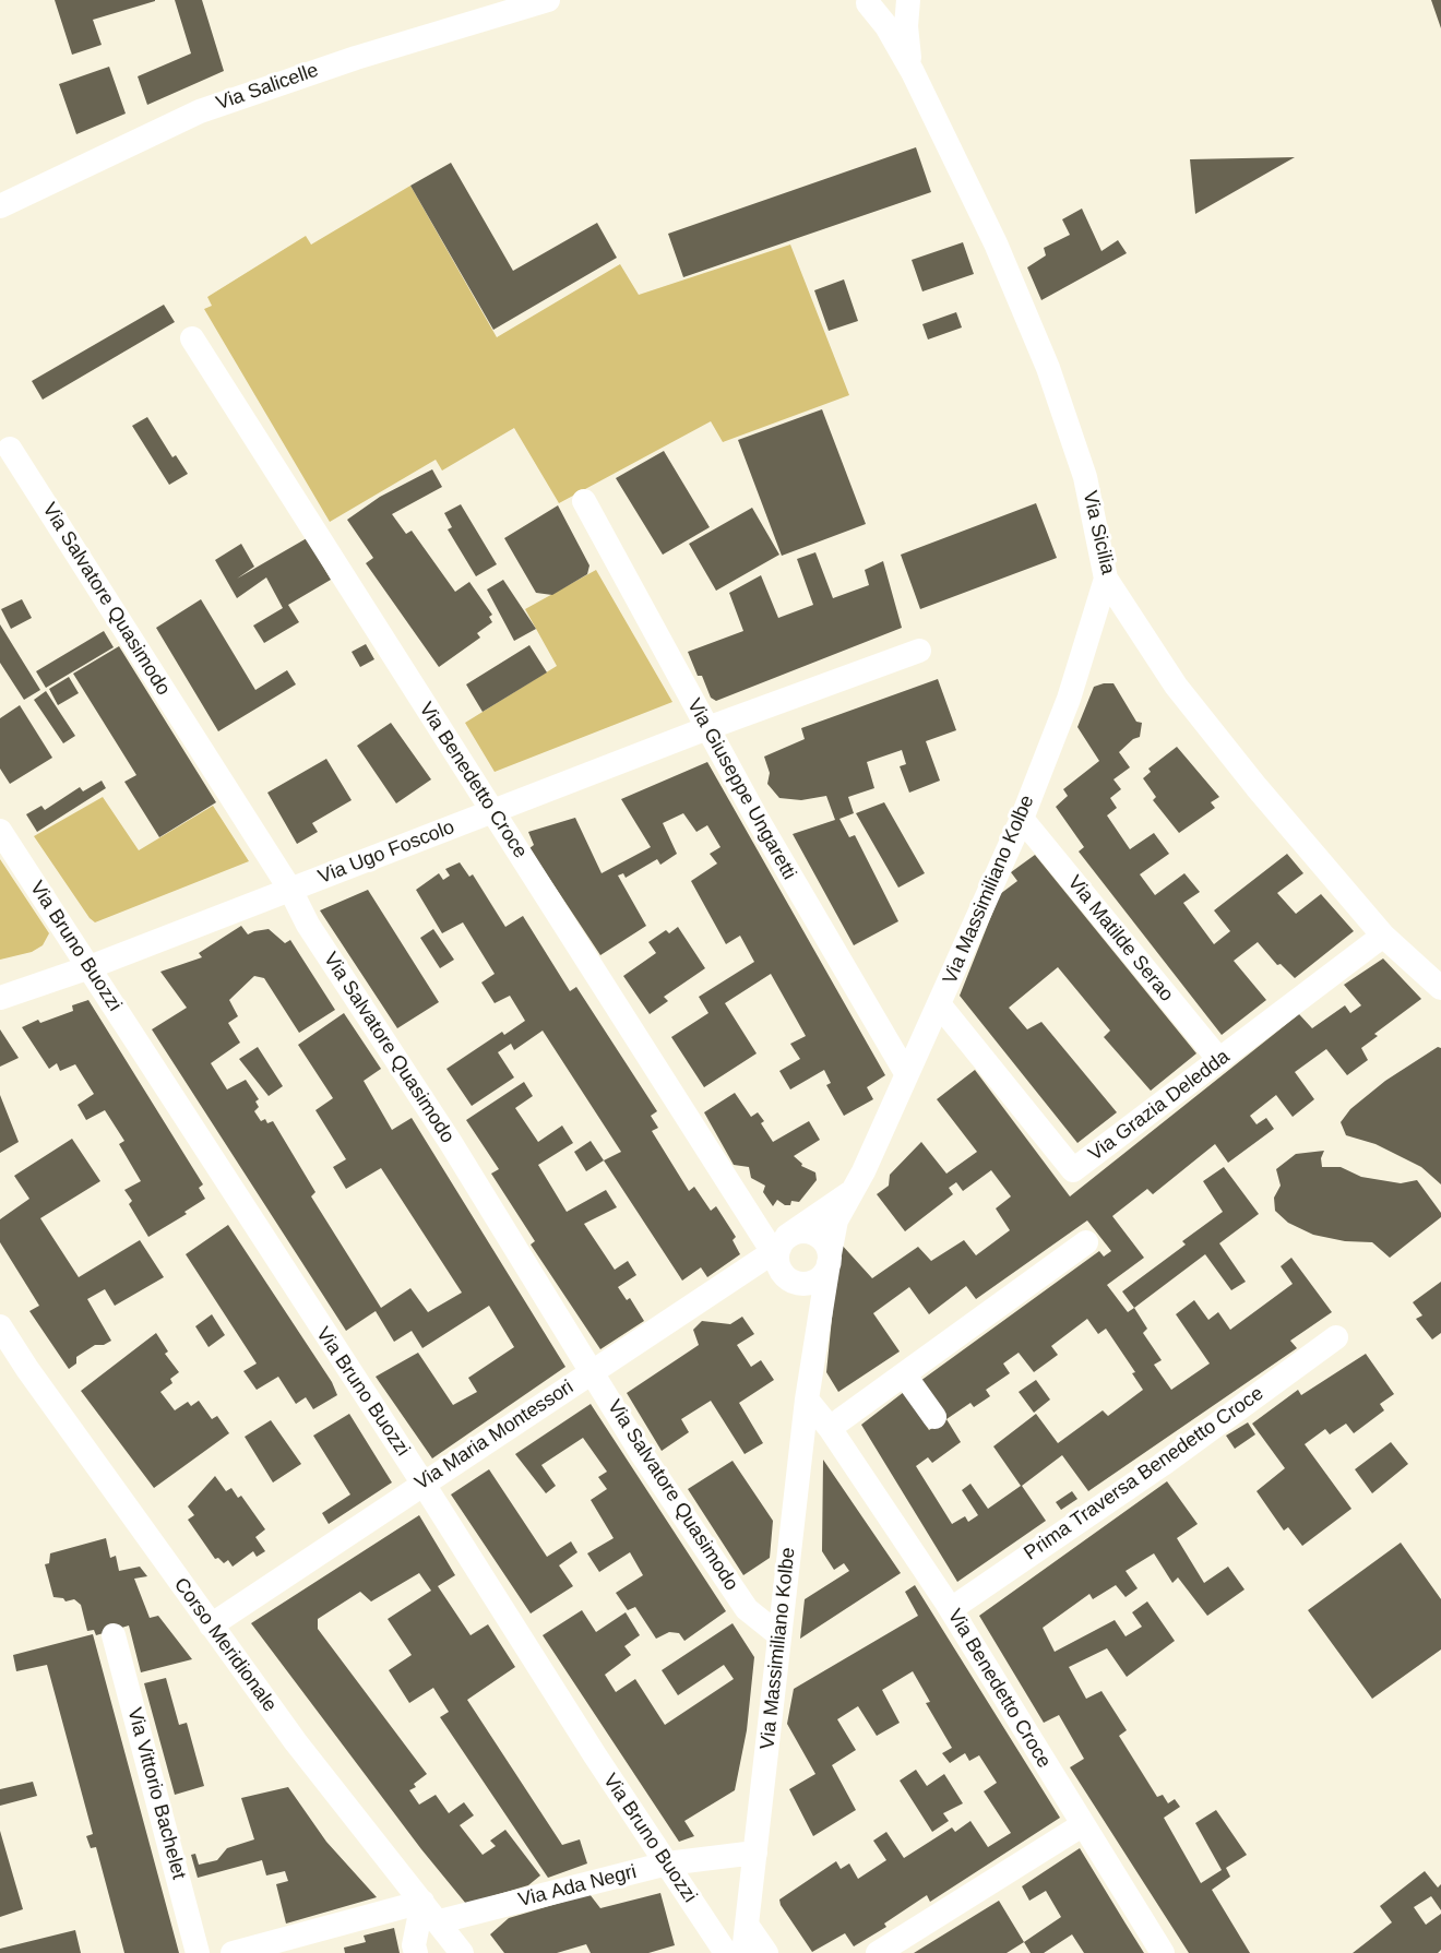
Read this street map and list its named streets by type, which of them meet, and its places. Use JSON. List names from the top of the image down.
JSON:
{
  "streets": {
    "street": [
      "Via Salicelle",
      "Via Sicilia",
      "Via Salvatore Quasimodo",
      "Via Benedetto Croce",
      "Via Giuseppe Ungaretti",
      "Via Ugo Foscolo",
      "Via Massimiliano Kolbe",
      "Via Matilde Serao",
      "Via Bruno Buozzi",
      "Via Grazia Deledda",
      "Via Maria Montessori",
      "Prima Traversa Benedetto Croce",
      "Corso Meridionale",
      "Via Vittorio Bachelet",
      "Via Ada Negri"
    ]
  },
  "crossings": [
    ["Via Sicilia", "Via Massimiliano Kolbe"],
    ["Via Sicilia", "Via Grazia Deledda"],
    ["Via Salvatore Quasimodo", "Via Ugo Foscolo"],
    ["Via Salvatore Quasimodo", "Via Massimiliano Kolbe"],
    ["Via Salvatore Quasimodo", "Via Maria Montessori"],
    ["Via Benedetto Croce", "Via Ugo Foscolo"],
    ["Via Benedetto Croce", "Via Massimiliano Kolbe"],
    ["Via Benedetto Croce", "Via Maria Montessori"],
    ["Via Benedetto Croce", "Prima Traversa Benedetto Croce"],
    ["Via Giuseppe Ungaretti", "Via Ugo Foscolo"],
    ["Via Giuseppe Ungaretti", "Via Massimiliano Kolbe"],
    ["Via Ugo Foscolo", "Via Bruno Buozzi"],
    ["Via Massimiliano Kolbe", "Via Matilde Serao"],
    ["Via Massimiliano Kolbe", "Via Grazia Deledda"],
    ["Via Massimiliano Kolbe", "Via Maria Montessori"],
    ["Via Massimiliano Kolbe", "Via Ada Negri"],
    ["Via Matilde Serao", "Via Grazia Deledda"],
    ["Via Bruno Buozzi", "Via Maria Montessori"],
    ["Via Bruno Buozzi", "Via Ada Negri"],
    ["Via Maria Montessori", "Corso Meridionale"],
    ["Corso Meridionale", "Via Ada Negri"]
  ]
}
